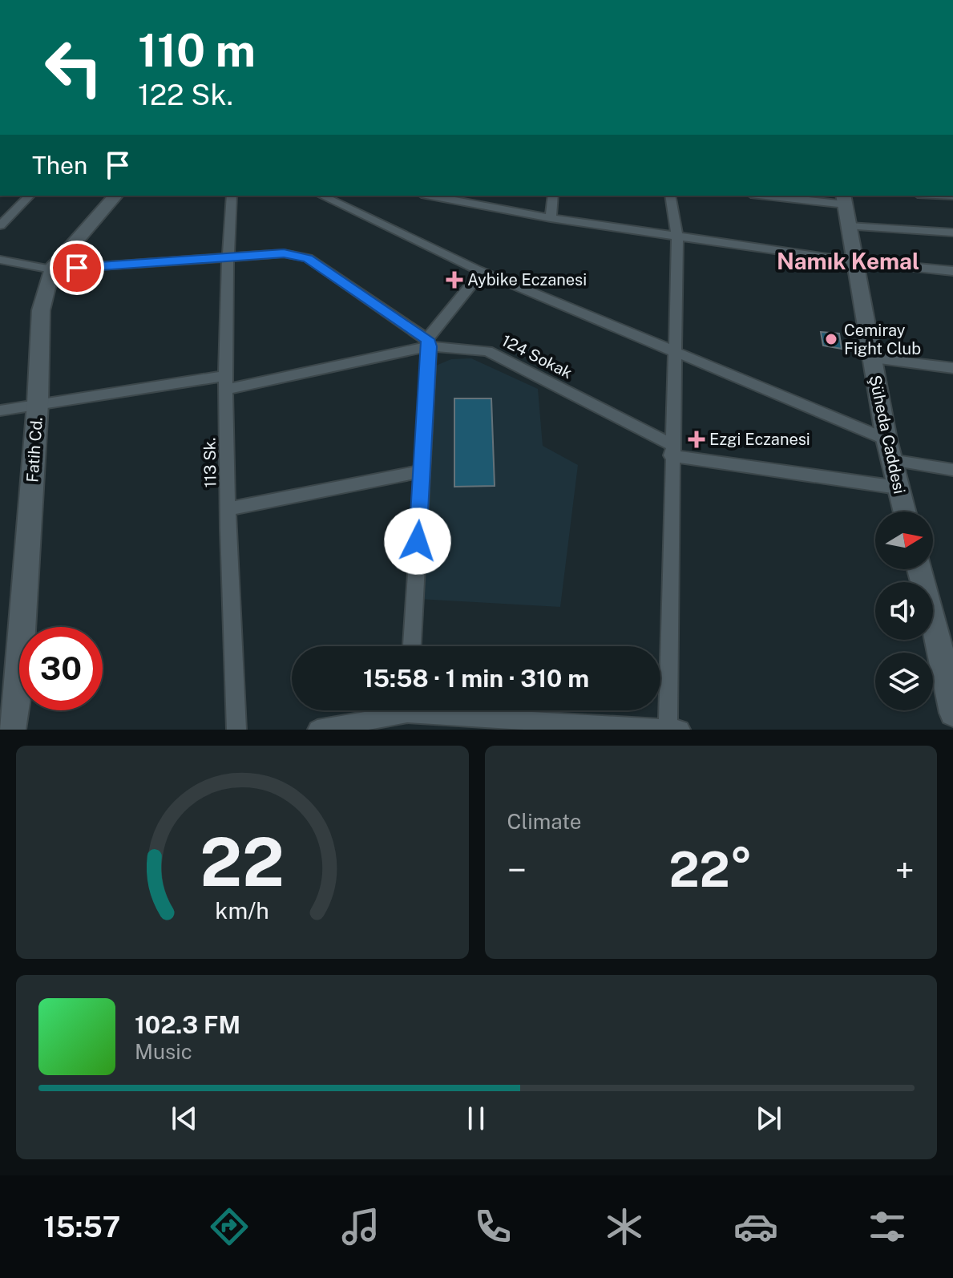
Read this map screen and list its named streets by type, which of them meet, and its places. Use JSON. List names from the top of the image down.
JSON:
{
  "streets": {
    "street": [
      "124 Sokak",
      "Şüheda Caddesi",
      "Fatih Cd.",
      "113 Sk."
    ]
  },
  "crossings": [
    ["124 Sokak", "Şüheda Caddesi"],
    ["124 Sokak", "Fatih Cd."],
    ["124 Sokak", "113 Sk."]
  ],
  "districts": ["Namık Kemal"],
  "places": {
    "health": ["Aybike Eczanesi", "Ezgi Eczanesi"],
    "other": ["Cemiray Fight Club"]
  },
  "north": "right",
  "page": {
    "turn": ["110 m", "122 Sk."],
    "then": "Then",
    "limit": "30",
    "trip": "15:58 · 1 min · 310 m",
    "tile": "Climate",
    "heat": ["−", "22°", "+"],
    "song": ["102.3 FM", "Music"],
    "tabs": "15:57",
    "gauge": ["22", "km/h"]
  }
}
